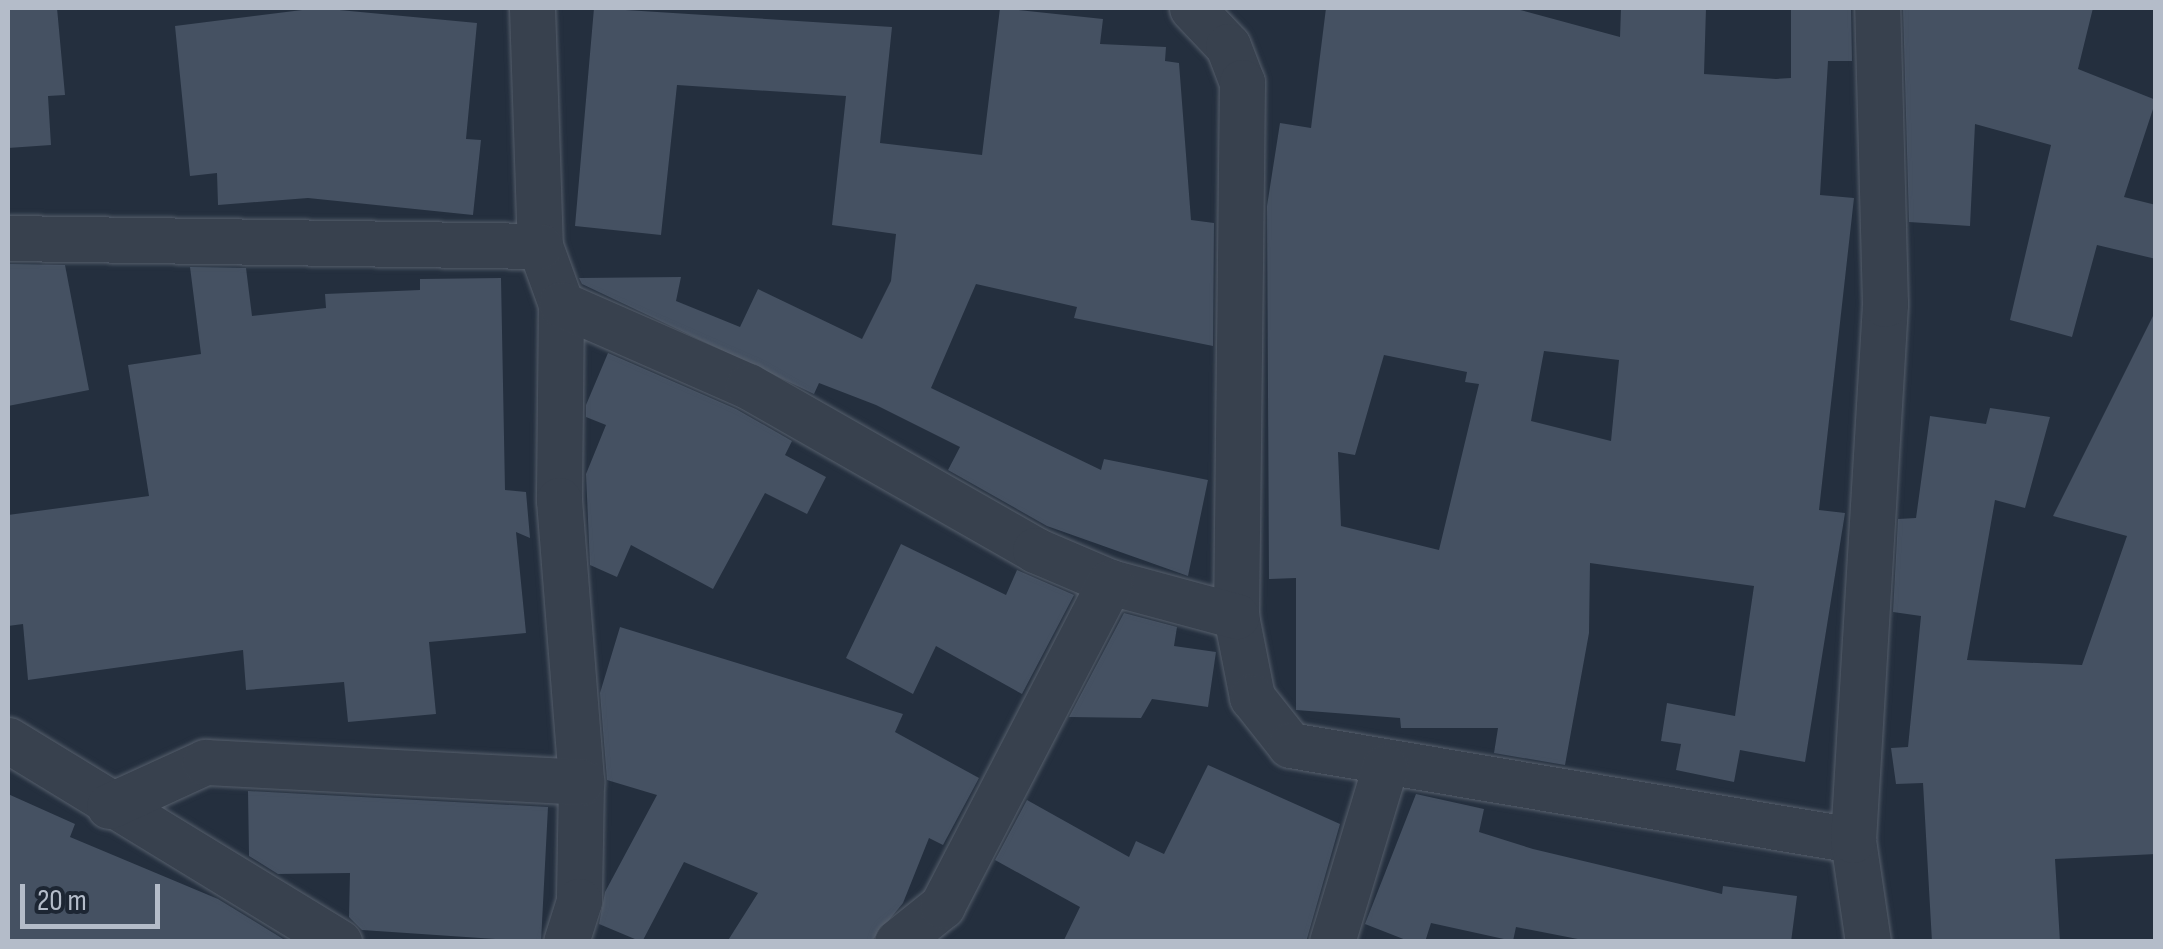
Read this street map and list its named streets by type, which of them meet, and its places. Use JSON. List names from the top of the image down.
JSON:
{
  "scale_bar": "20 m"
}
